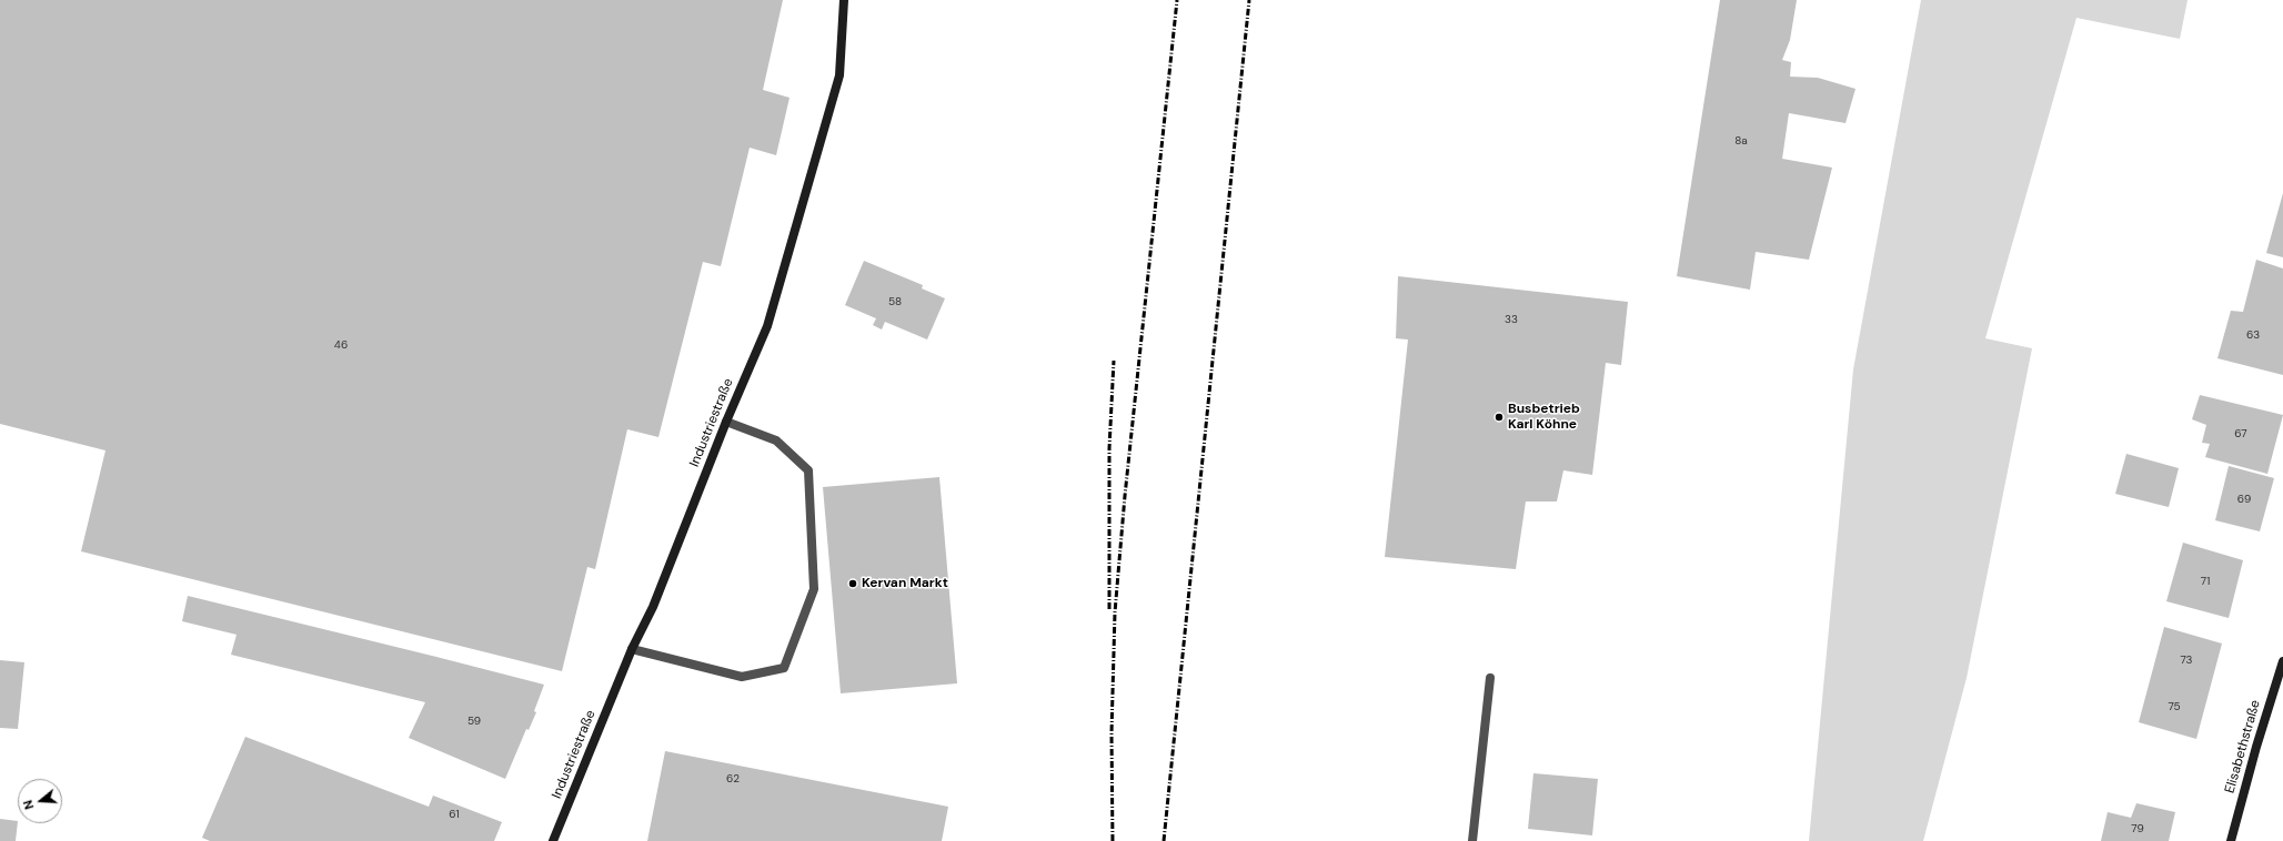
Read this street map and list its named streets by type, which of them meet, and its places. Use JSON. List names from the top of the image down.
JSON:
{
  "streets": {
    "street": ["Industriestraße", "Elisabethstraße"]
  },
  "places": ["Busbetrieb Karl Köhne", "Kervan Markt"],
  "house_numbers": [
    "8a",
    "58",
    "33",
    "63",
    "46",
    "67",
    "69",
    "71",
    "73",
    "75",
    "59",
    "62",
    "61",
    "79"
  ],
  "north": "left"
}
